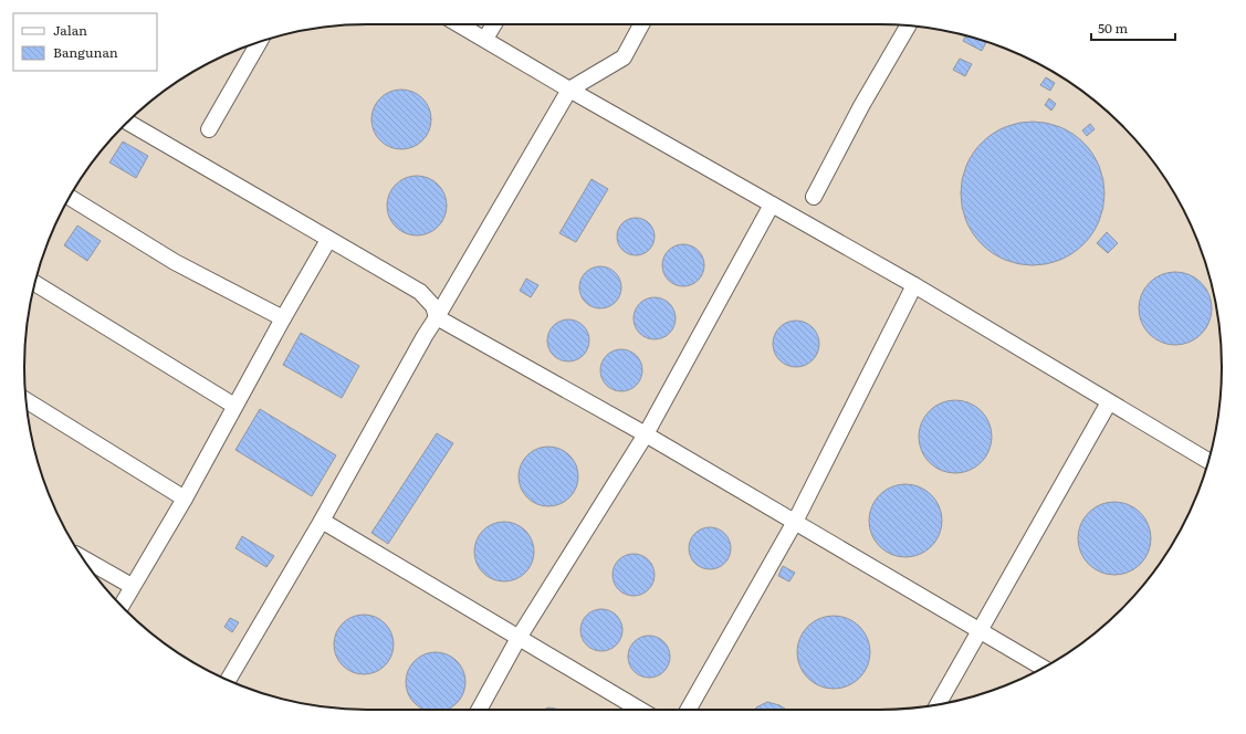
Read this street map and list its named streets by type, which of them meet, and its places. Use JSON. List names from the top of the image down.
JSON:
{
  "legend": ["Jalan", "Bangunan"],
  "scale_bar": "50 m"
}
